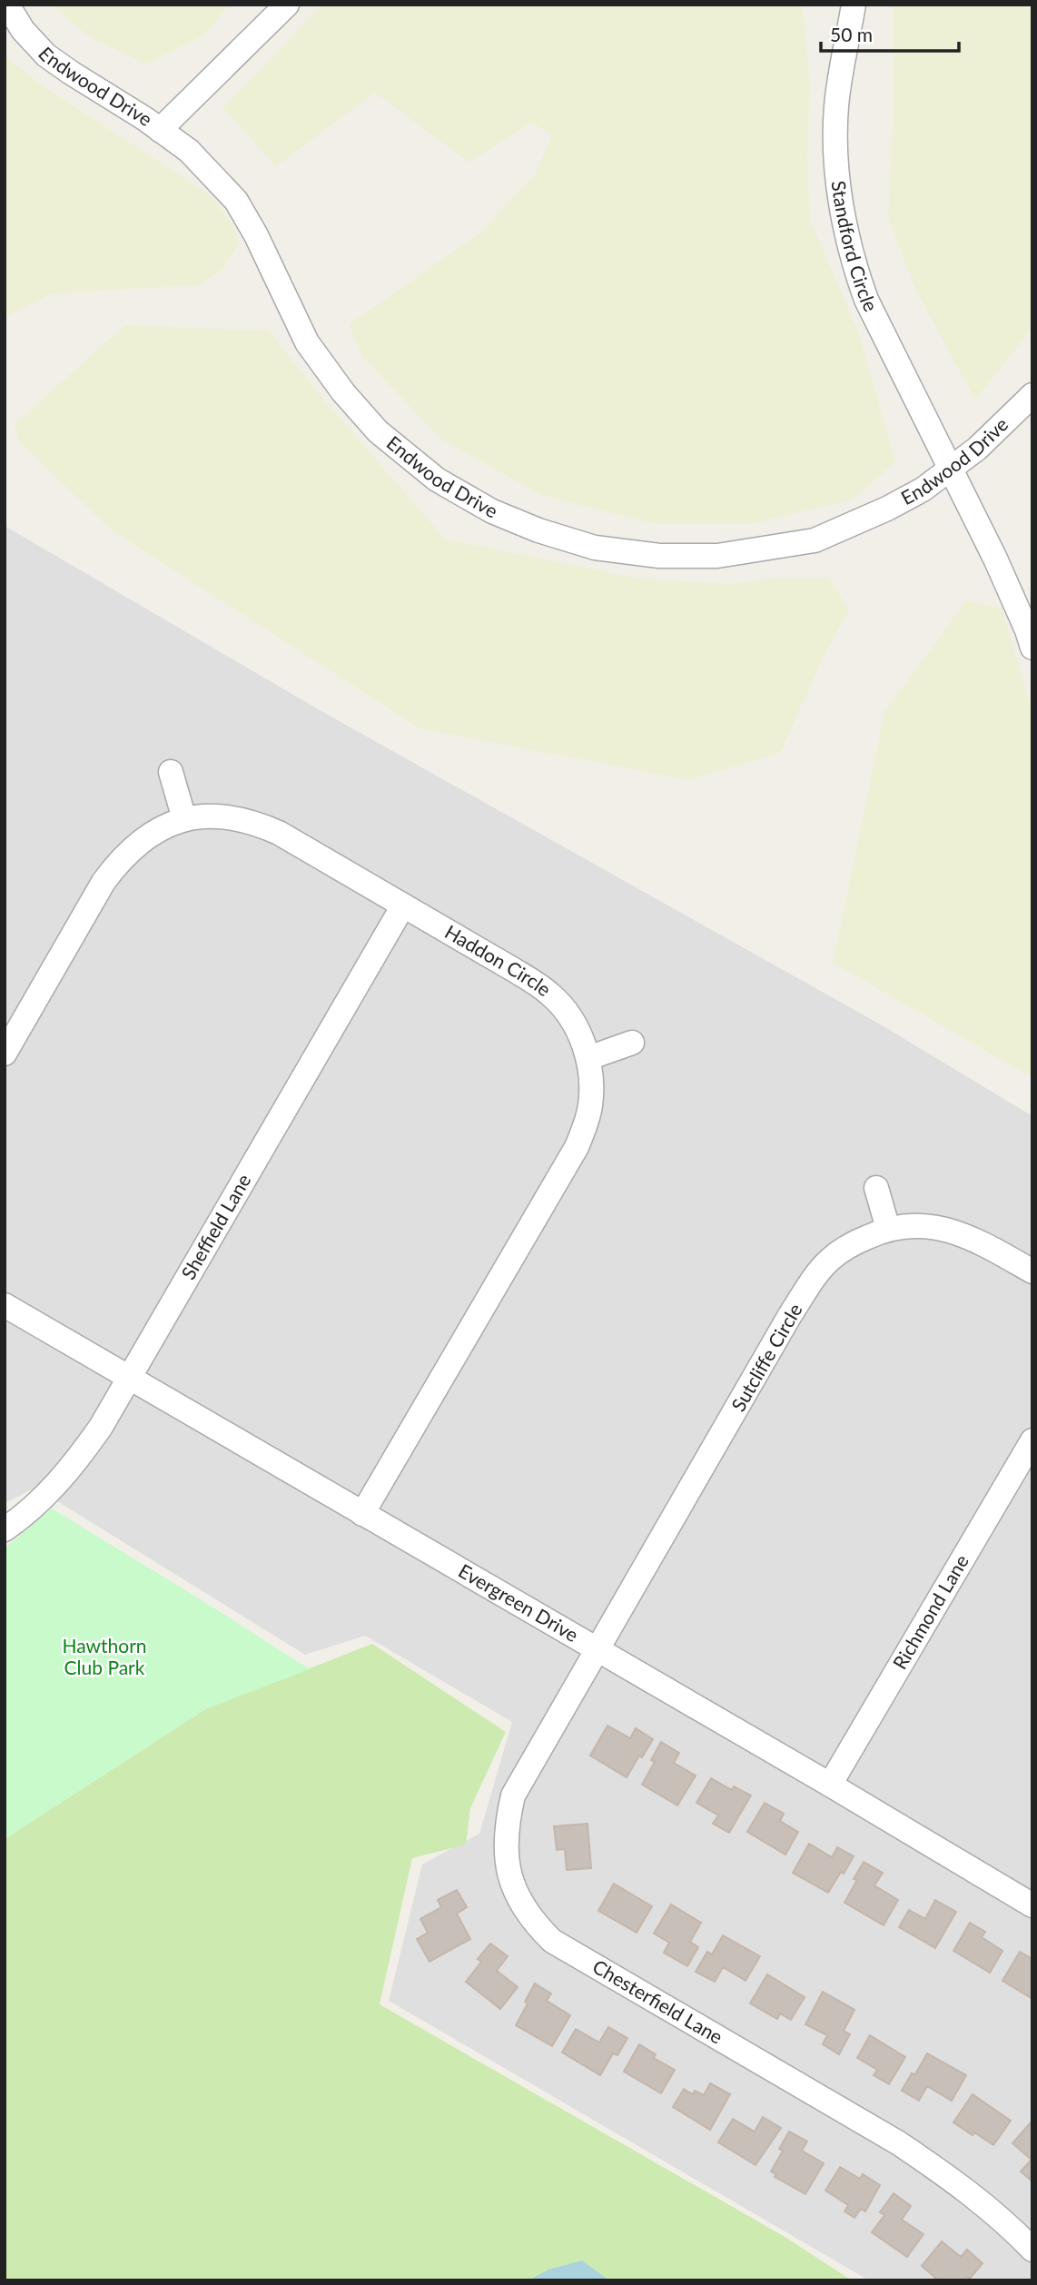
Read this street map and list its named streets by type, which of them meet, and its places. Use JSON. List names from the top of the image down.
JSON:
{
  "streets": {
    "street": [
      "Endwood Drive",
      "Standford Circle",
      "Haddon Circle",
      "Sheffield Lane",
      "Sutcliffe Circle",
      "Evergreen Drive",
      "Richmond Lane",
      "Chesterfield Lane"
    ]
  },
  "crossings": [
    ["Endwood Drive", "Standford Circle"],
    ["Haddon Circle", "Sheffield Lane"],
    ["Haddon Circle", "Evergreen Drive"],
    ["Sheffield Lane", "Evergreen Drive"],
    ["Sutcliffe Circle", "Evergreen Drive"],
    ["Sutcliffe Circle", "Chesterfield Lane"],
    ["Evergreen Drive", "Richmond Lane"],
    ["Evergreen Drive", "Chesterfield Lane"]
  ],
  "parks": ["Hawthorn Club Park"],
  "scale_bar": "50 m"
}
